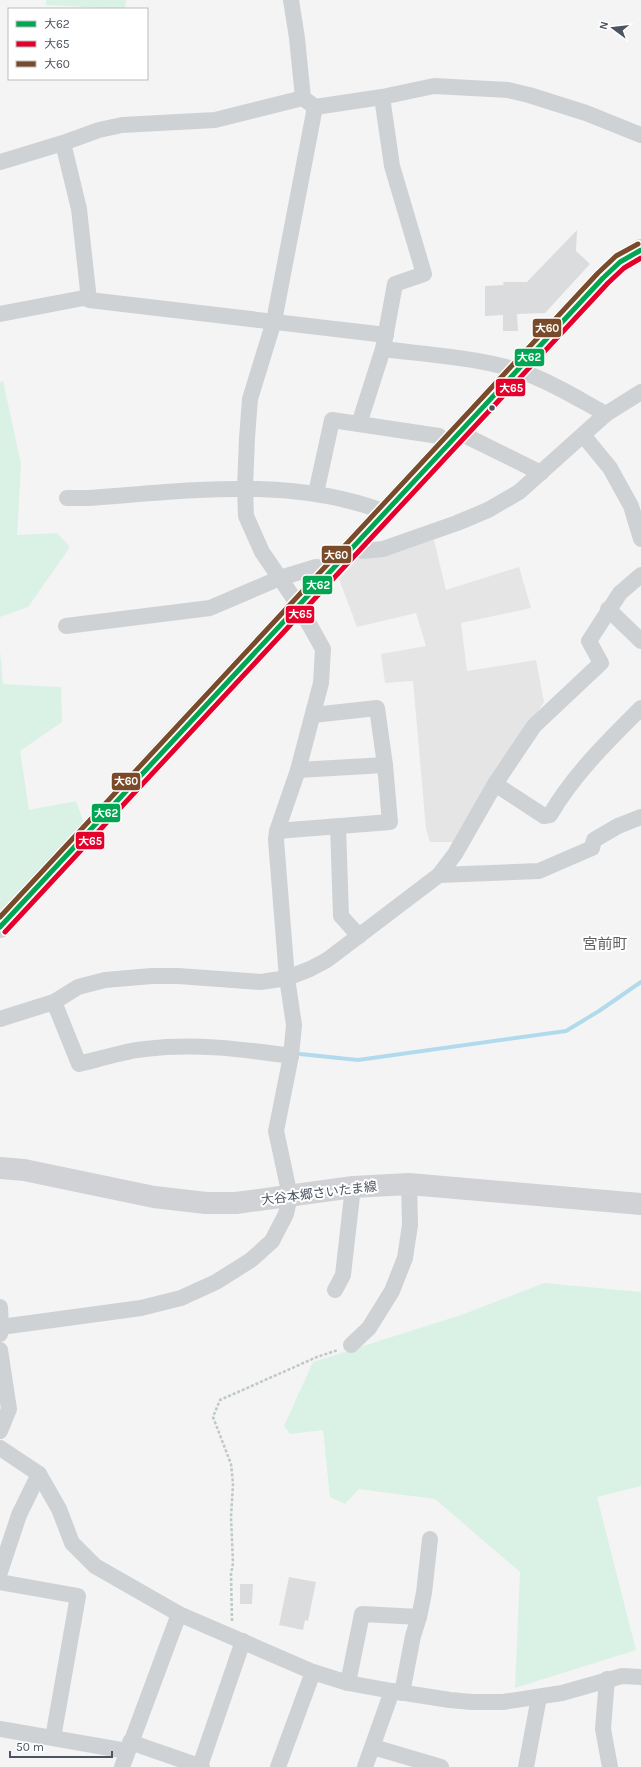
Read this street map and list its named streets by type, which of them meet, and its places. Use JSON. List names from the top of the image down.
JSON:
{
  "streets": {
    "main road": ["大谷本郷さいたま線"]
  },
  "districts": ["宮前町"],
  "lines": ["transit line 大60", "transit line 大62", "transit line 大65"],
  "legend": ["大62", "大65", "大60"],
  "scale_bar": "50 m",
  "north": "left"
}
